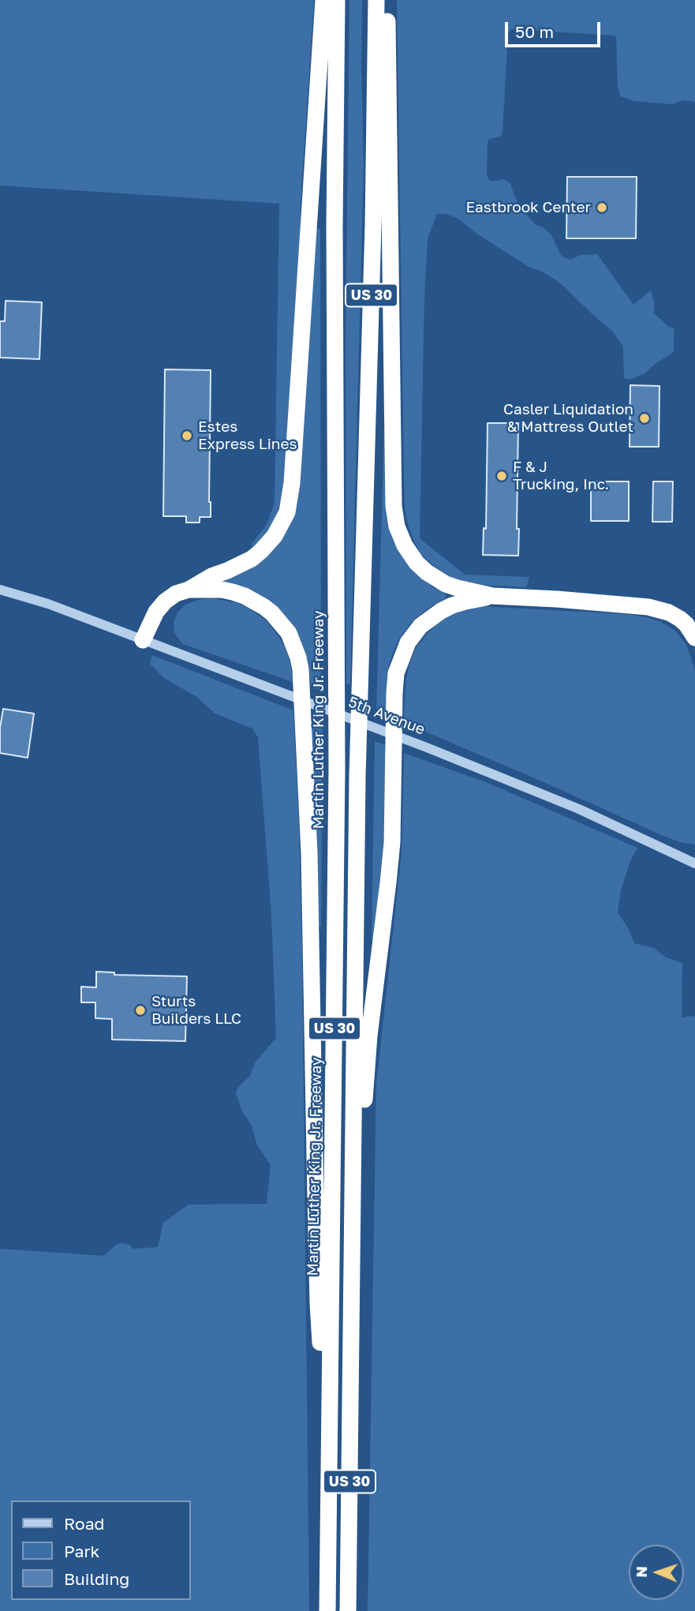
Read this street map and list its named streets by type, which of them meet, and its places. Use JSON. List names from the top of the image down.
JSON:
{
  "streets": {
    "highway": ["US 30", "Martin Luther King Jr. Freeway"],
    "street": ["5th Avenue"]
  },
  "places": [
    "Eastbrook Center",
    "Casler Liquidation & Mattress Outlet",
    "Estes Express Lines",
    "F & J Trucking, Inc.",
    "Sturts Builders LLC"
  ],
  "legend": ["Road", "Park", "Building"],
  "scale_bar": "50 m",
  "north": "left"
}
